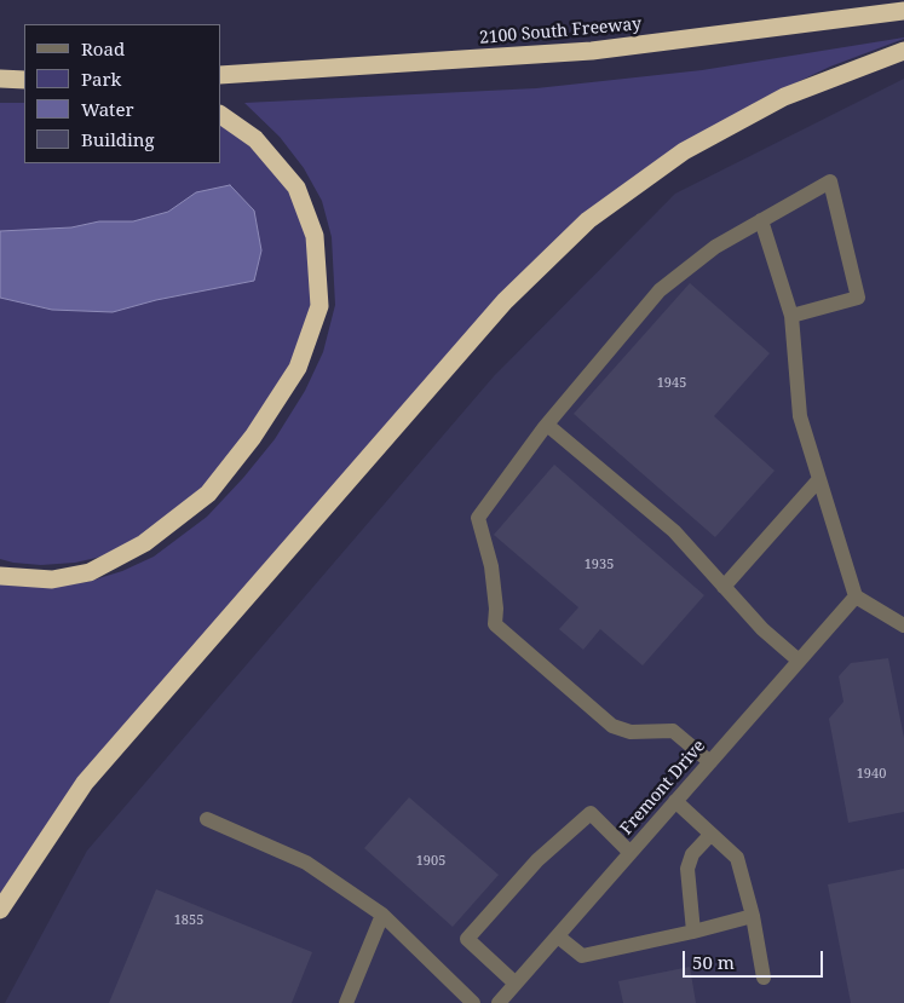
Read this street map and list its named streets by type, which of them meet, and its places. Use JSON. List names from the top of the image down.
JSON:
{
  "streets": {
    "highway": ["2100 South Freeway"],
    "street": ["Fremont Drive"]
  },
  "house_numbers": [
    "1945",
    "1935",
    "1940",
    "1905",
    "1855"
  ],
  "legend": [
    "Road",
    "Park",
    "Water",
    "Building"
  ],
  "scale_bar": "50 m"
}
